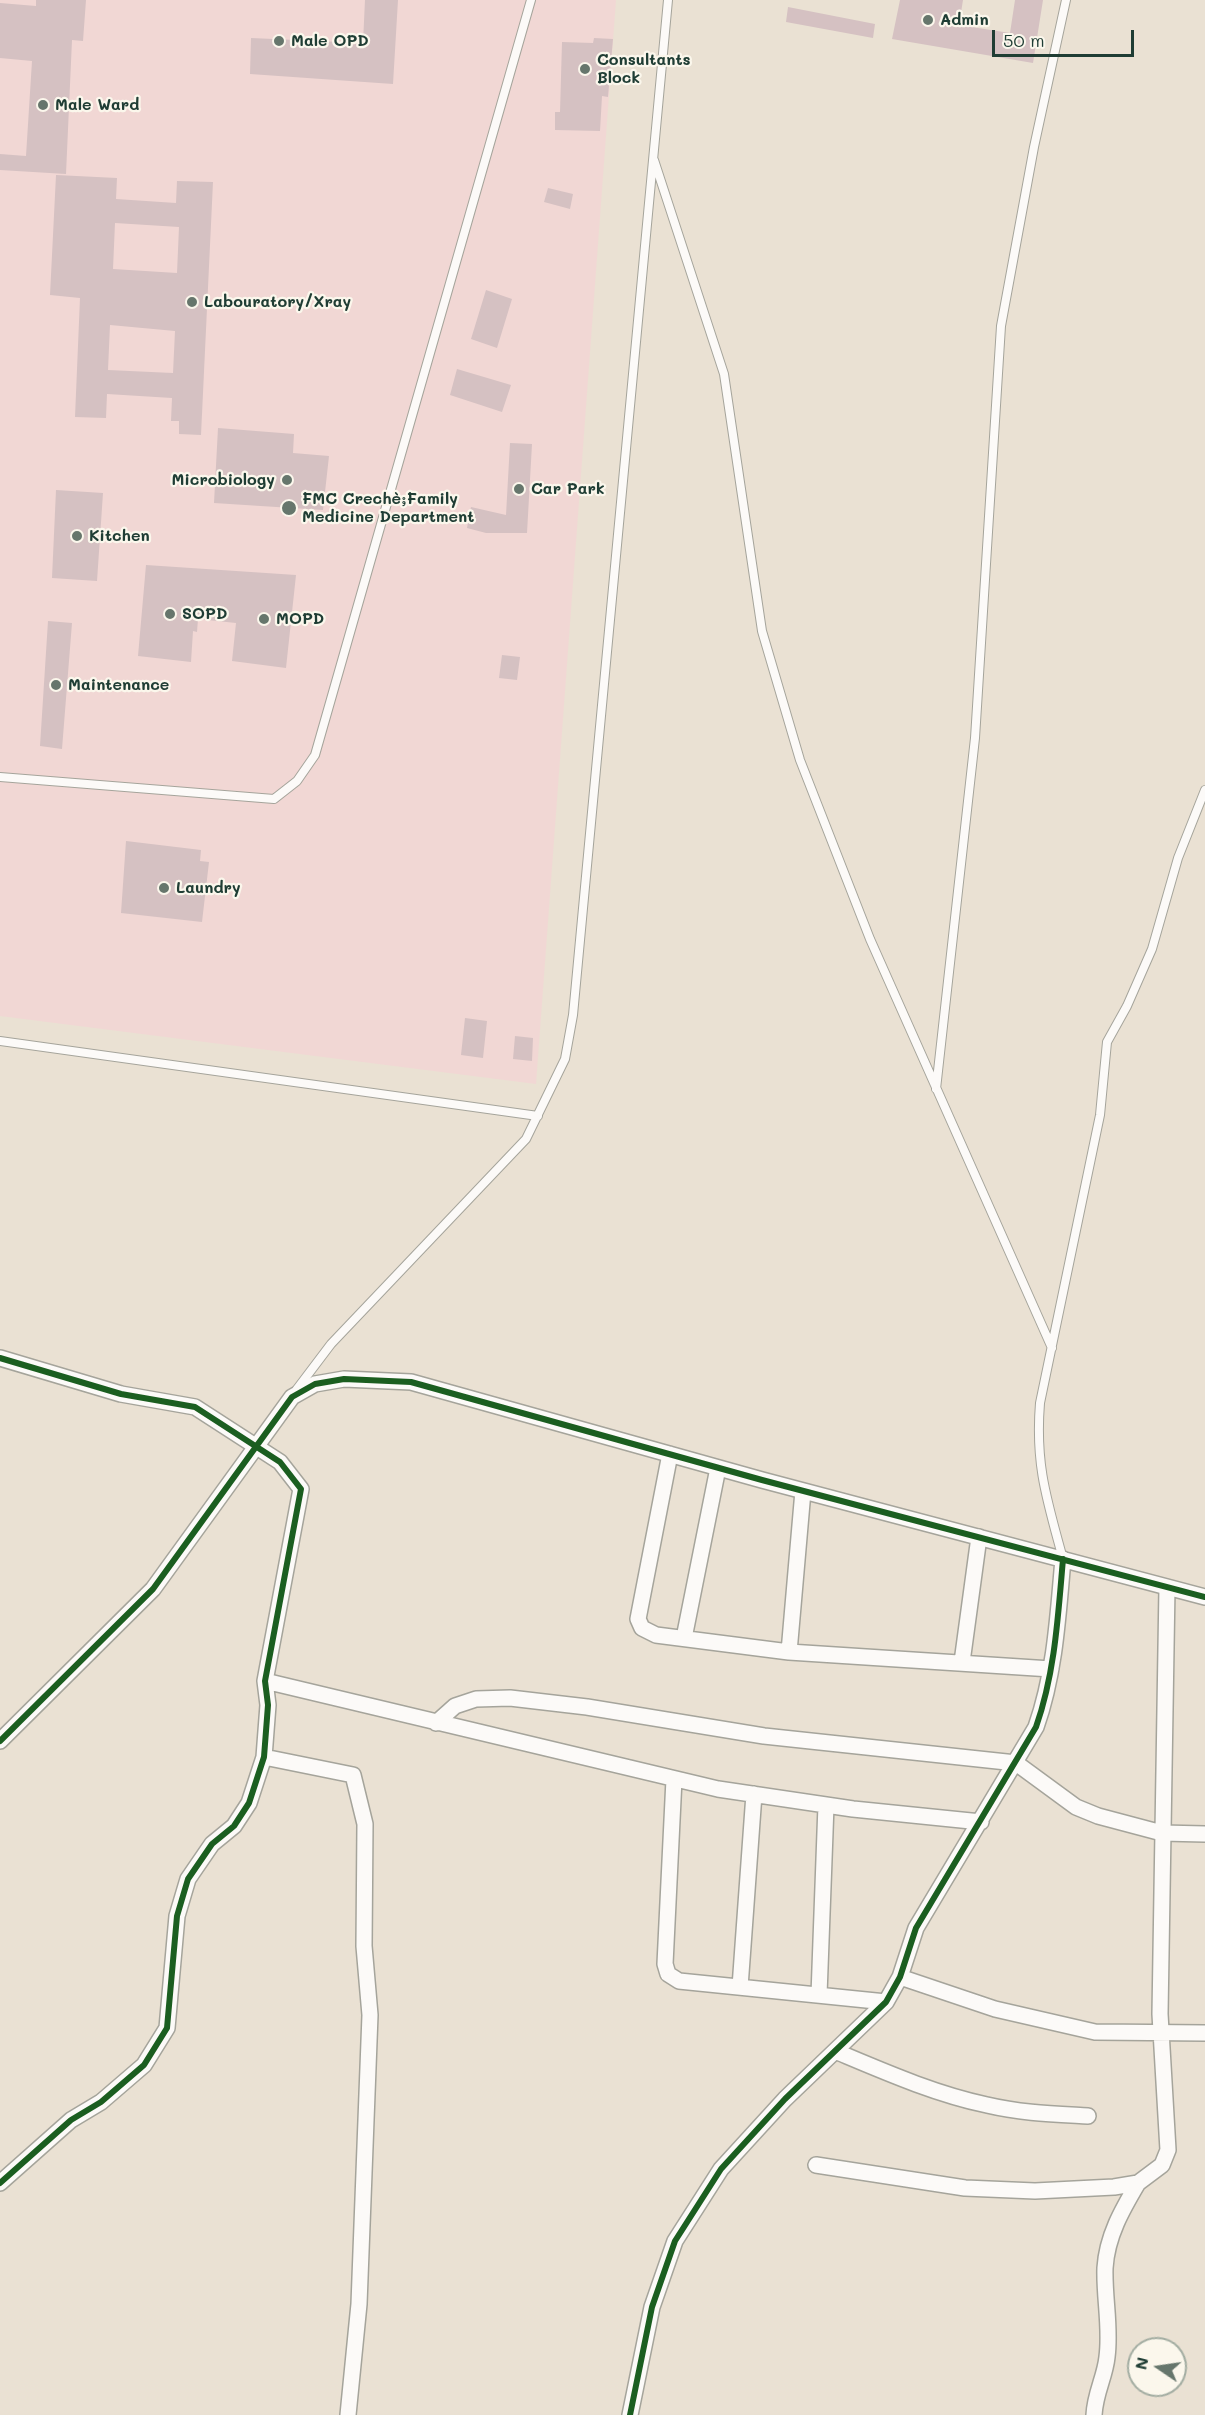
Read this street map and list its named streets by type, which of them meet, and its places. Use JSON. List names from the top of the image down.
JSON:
{
  "places": [
    "Admin",
    "Male OPD",
    "Consultants Block",
    "Male Ward",
    "Labouratory/Xray",
    "Microbiology",
    "Car Park",
    "FMC Crechè;Family Medicine Department",
    "Kitchen",
    "SOPD",
    "MOPD",
    "Maintenance",
    "Laundry"
  ],
  "scale_bar": "50 m",
  "north": "left"
}
